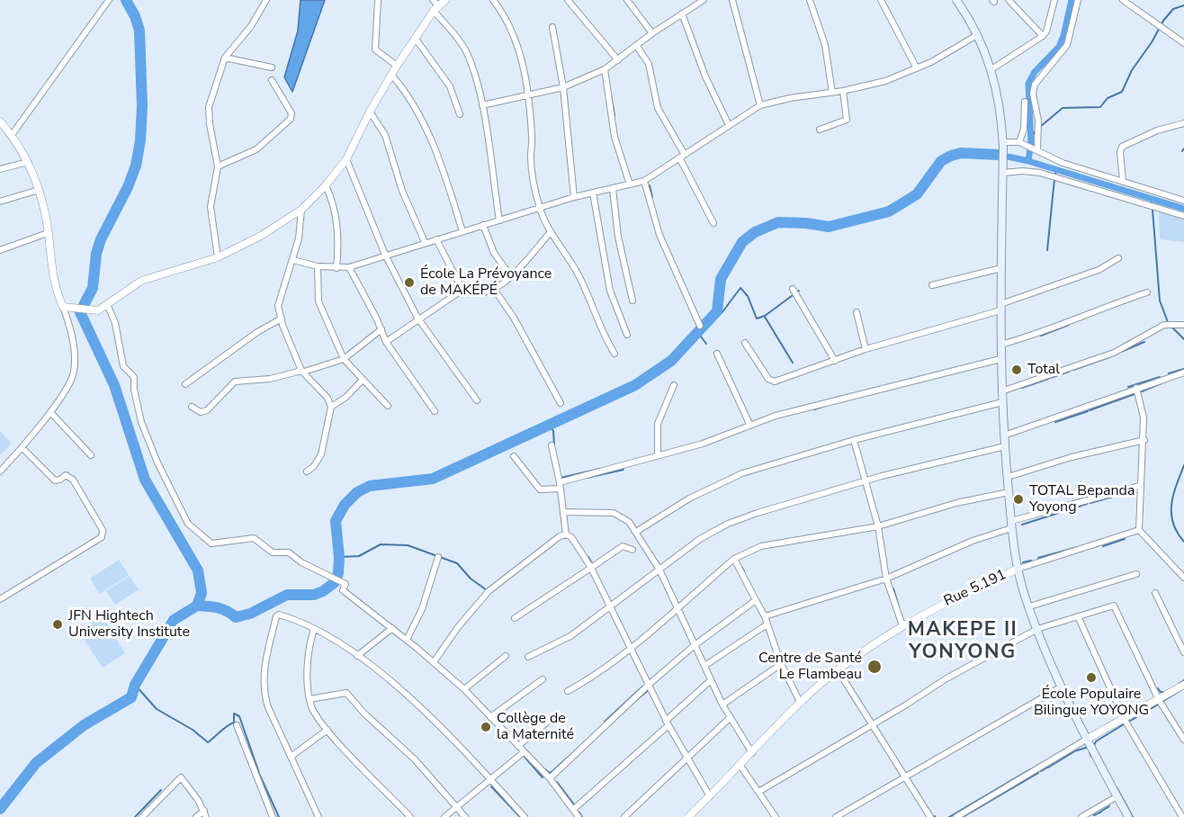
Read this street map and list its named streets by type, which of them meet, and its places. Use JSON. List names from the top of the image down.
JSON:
{
  "streets": {
    "street": ["Rue 5.191"]
  },
  "districts": ["MAKEPE II YONYONG"],
  "places": [
    "École La Prévoyance de MAKÉPÉ",
    "Total",
    "TOTAL Bepanda Yoyong",
    "JFN Hightech University Institute",
    "Centre de Santé Le Flambeau",
    "École Populaire Bilingue YOYONG",
    "Collège de la Maternité"
  ]
}
